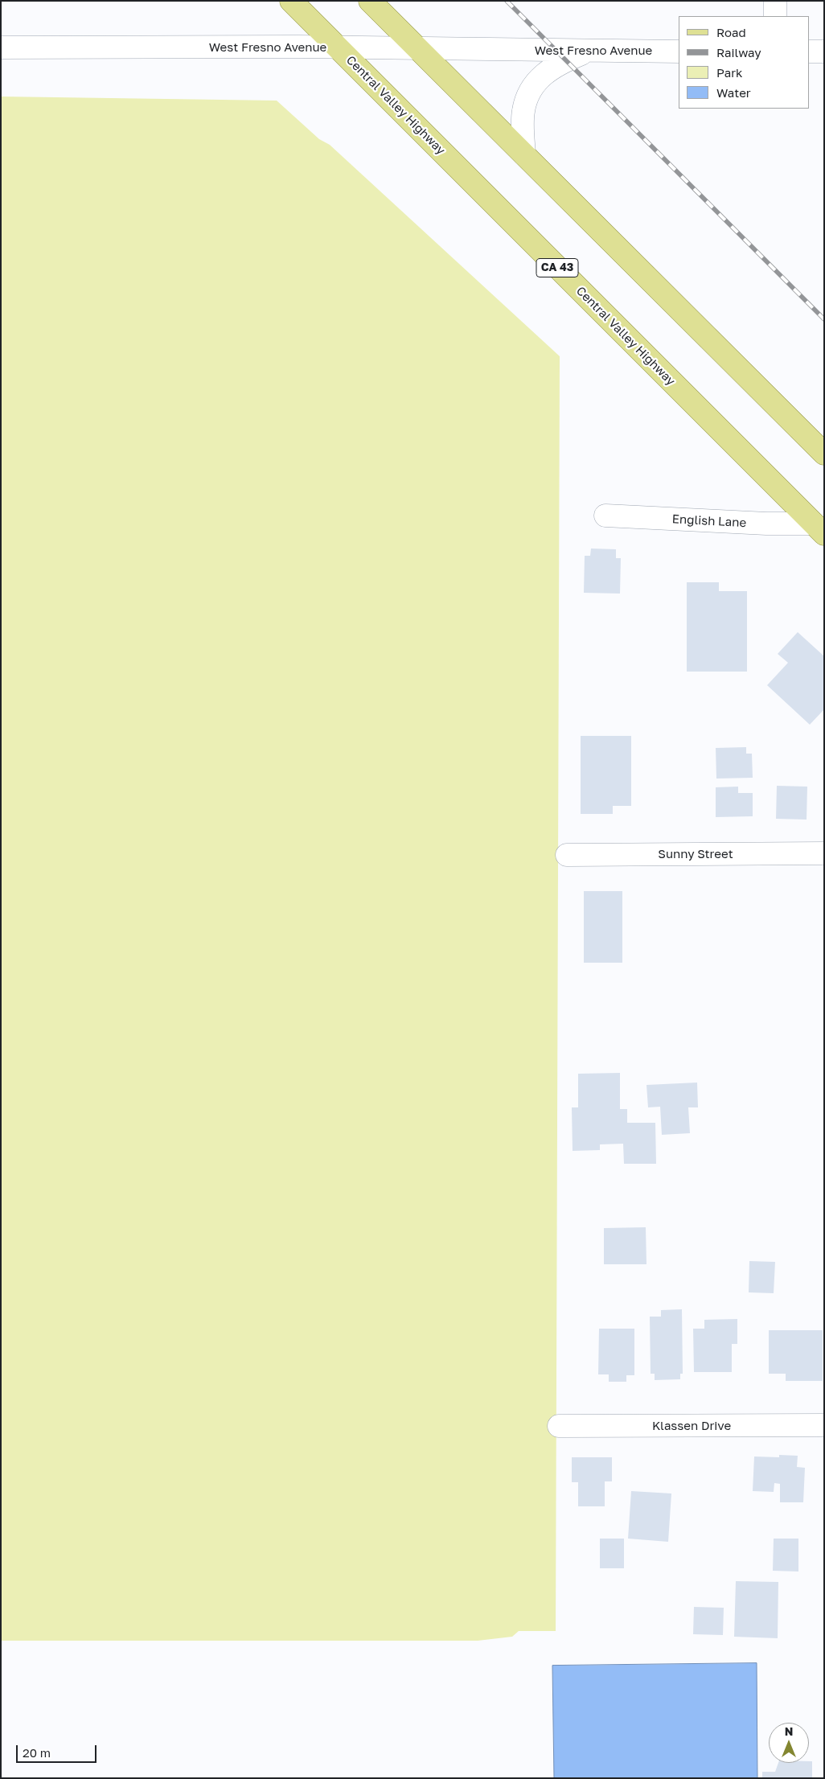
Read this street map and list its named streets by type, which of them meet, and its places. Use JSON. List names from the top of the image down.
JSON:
{
  "streets": {
    "main road": ["Central Valley Highway", "CA 43"],
    "street": [
      "West Fresno Avenue",
      "English Lane",
      "Sunny Street",
      "Klassen Drive"
    ]
  },
  "crossings": [
    ["West Fresno Avenue", "Central Valley Highway"],
    ["Central Valley Highway", "English Lane"]
  ],
  "legend": [
    "Road",
    "Railway",
    "Park",
    "Water"
  ],
  "scale_bar": "20 m",
  "north": "top"
}
